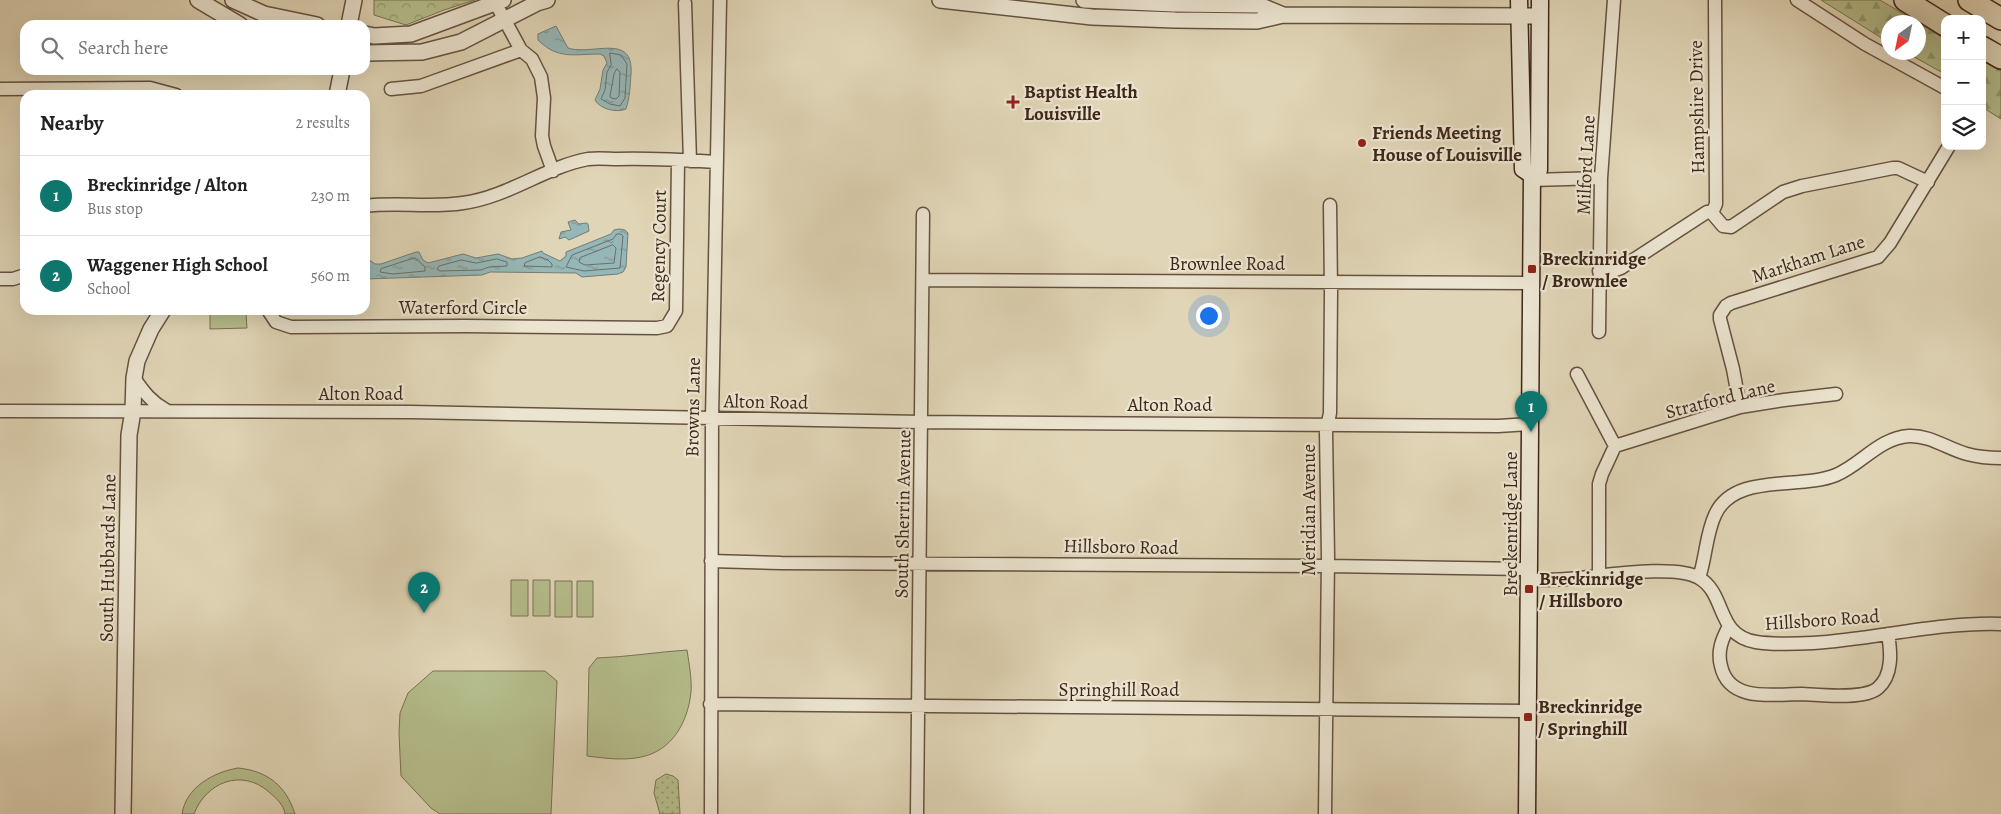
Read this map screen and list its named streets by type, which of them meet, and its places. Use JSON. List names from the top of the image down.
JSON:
{
  "streets": {
    "main road": ["Breckenridge Lane"],
    "street": [
      "Hampshire Drive",
      "Milford Lane",
      "Regency Court",
      "Markham Lane",
      "Brownlee Road",
      "Waterford Circle",
      "Alton Road",
      "Stratford Lane",
      "Browns Lane",
      "Meridian Avenue",
      "South Sherrin Avenue",
      "Hillsboro Road",
      "South Hubbards Lane",
      "Springhill Road"
    ]
  },
  "crossings": [
    ["Regency Court", "Waterford Circle"],
    ["Markham Lane", "Stratford Lane"],
    ["Brownlee Road", "Meridian Avenue"],
    ["Brownlee Road", "South Sherrin Avenue"],
    ["Brownlee Road", "Breckenridge Lane"],
    ["Alton Road", "Browns Lane"],
    ["Alton Road", "Meridian Avenue"],
    ["Alton Road", "South Sherrin Avenue"],
    ["Alton Road", "Breckenridge Lane"],
    ["Alton Road", "South Hubbards Lane"],
    ["Browns Lane", "Hillsboro Road"],
    ["Browns Lane", "Springhill Road"],
    ["Meridian Avenue", "Hillsboro Road"],
    ["Meridian Avenue", "Springhill Road"],
    ["South Sherrin Avenue", "Hillsboro Road"],
    ["South Sherrin Avenue", "Springhill Road"],
    ["Breckenridge Lane", "Hillsboro Road"],
    ["Breckenridge Lane", "Springhill Road"]
  ],
  "places": {
    "health": ["Baptist Health Louisville"],
    "other": ["Friends Meeting House of Louisville"],
    "transit": ["Breckinridge / Brownlee", "Breckinridge / Hillsboro", "Breckinridge / Springhill"]
  },
  "north": "bottom left",
  "page": {
    "map_buttons": ["+", "−"],
    "search": "Search here",
    "heading": ["Nearby", "2 results"],
    "list": [
      {
        "mark": "1",
        "name": "Breckinridge / Alton",
        "note": "Bus stop",
        "value": "230 m"
      },
      {
        "mark": "2",
        "name": "Waggener High School",
        "note": "School",
        "value": "560 m"
      }
    ],
    "pins": ["1", "2"]
  }
}
